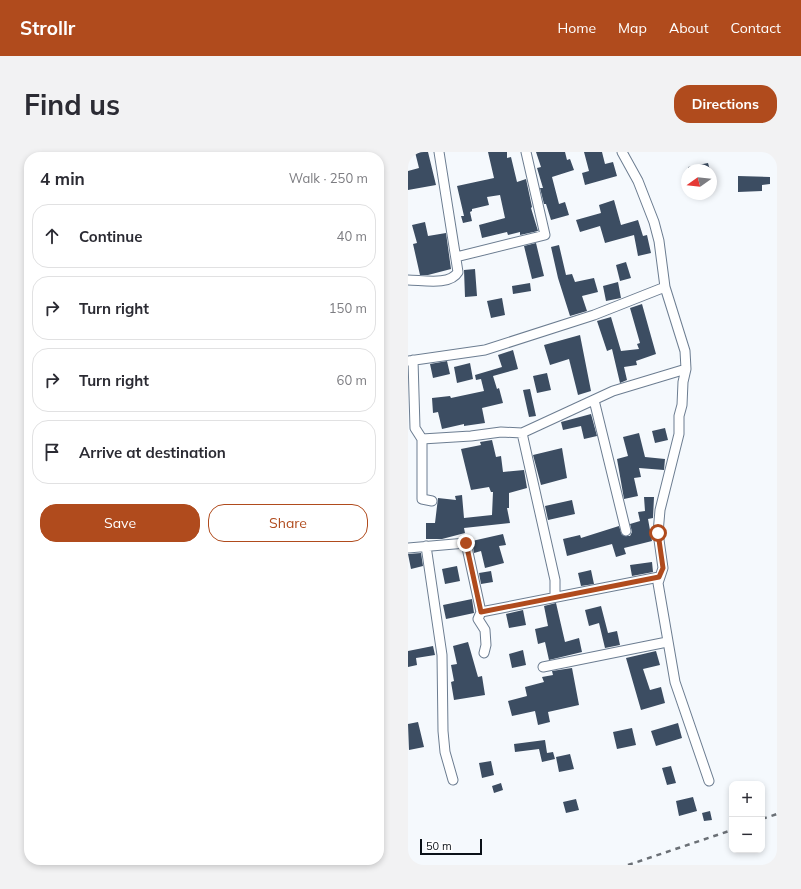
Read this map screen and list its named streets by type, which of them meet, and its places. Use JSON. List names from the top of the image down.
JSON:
{
  "scale_bar": "50 m",
  "north": "left",
  "page": {
    "header": "Strollr",
    "nav": [
      "Home",
      "Map",
      "About",
      "Contact"
    ],
    "buttons": [
      "Directions",
      ["Save", "Share"]
    ],
    "title": "Find us",
    "heading": ["4 min", "Walk · 250 m"],
    "list": [
      ["Continue", "40 m"],
      ["Turn right", "150 m"],
      ["Turn right", "60 m"],
      "Arrive at destination"
    ],
    "map_buttons": ["+", "−"],
    "scale": "50 m"
  }
}
